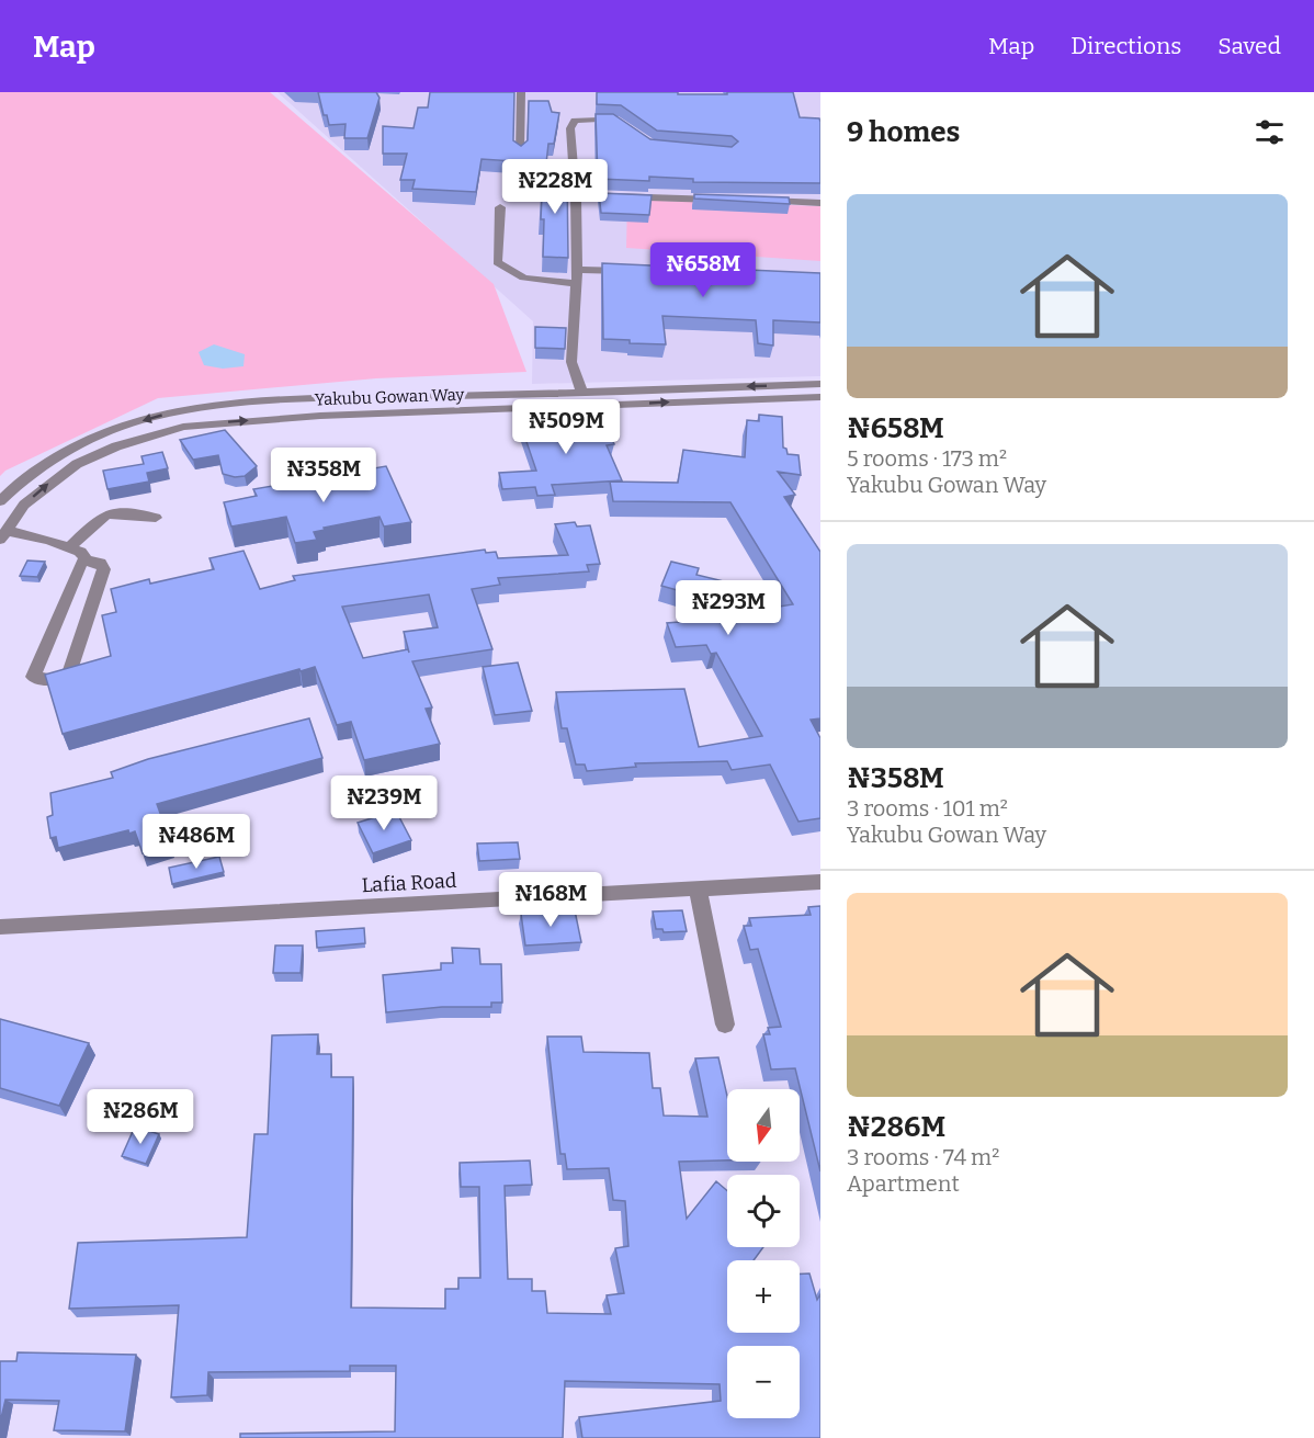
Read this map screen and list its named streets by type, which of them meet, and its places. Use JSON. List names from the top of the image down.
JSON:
{
  "streets": {
    "street": ["Yakubu Gowan Way", "Lafia Road"]
  },
  "north": "bottom",
  "page": {
    "header": "Map",
    "nav": ["Map", "Directions", "Saved"],
    "heading": "9 homes",
    "price": [
      "₦228M",
      "₦658M",
      "₦509M",
      "₦358M",
      "₦293M",
      "₦239M",
      "₦486M",
      "₦168M",
      "₦286M"
    ],
    "list": [
      {
        "name": "₦658M",
        "note": "5 rooms · 173 m² · Yakubu Gowan Way"
      },
      {
        "name": "₦358M",
        "note": "3 rooms · 101 m² · Yakubu Gowan Way"
      },
      {
        "name": "₦286M",
        "note": "3 rooms · 74 m² · Apartment"
      }
    ],
    "map_buttons": ["+", "−"]
  }
}
